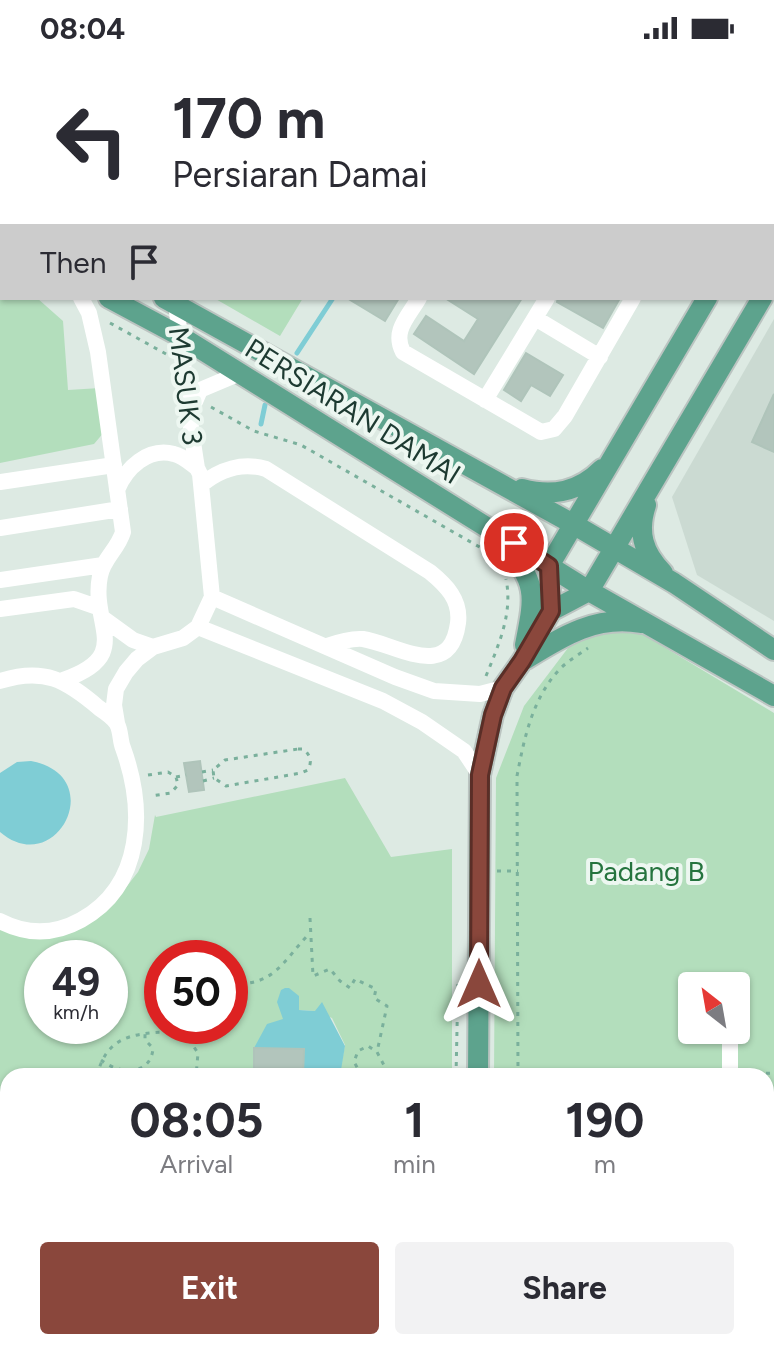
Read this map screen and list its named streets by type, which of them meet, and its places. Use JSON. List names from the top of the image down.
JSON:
{
  "streets": {
    "main road": ["PERSIARAN DAMAI"],
    "street": ["MASUK 3"]
  },
  "crossings": [
    ["MASUK 3", "PERSIARAN DAMAI"]
  ],
  "parks": ["Padang B"],
  "north": "top left",
  "page": {
    "status": "08:04",
    "turn": ["170 m", "Persiaran Damai"],
    "then": "Then",
    "speed": "49 km/h",
    "limit": "50",
    "eta": [
      "08:05",
      "Arrival",
      "1",
      "min",
      "190",
      "m"
    ],
    "buttons": ["Exit", "Share"]
  }
}
